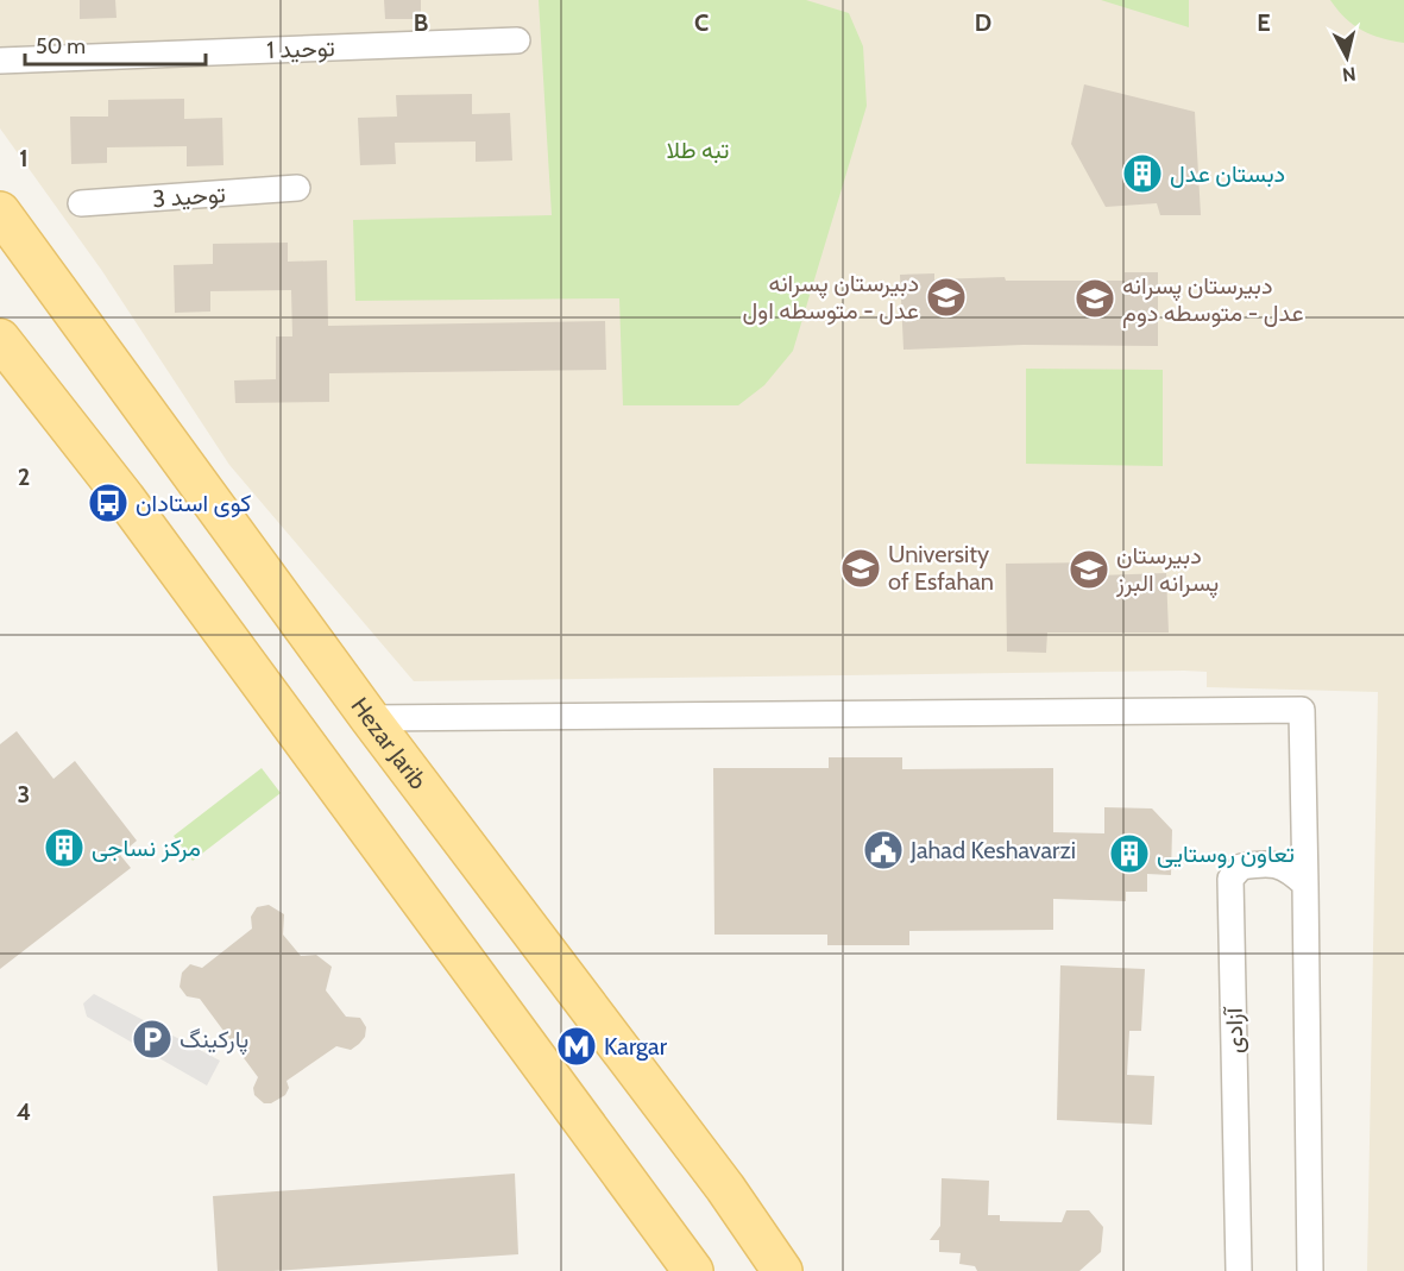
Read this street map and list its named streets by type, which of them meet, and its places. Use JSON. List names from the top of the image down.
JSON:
{
  "streets": {
    "main road": ["Hezar Jarib"],
    "street": ["توحید 1", "توحید 3", "آزادی"]
  },
  "parks": ["تبه طلا"],
  "places": {
    "building": ["دبستان عدل", "مرکز نساجی", "تعاون روستایی"],
    "school or university": [
      "دبیرستان پسرانه عدل - متوسطه اول",
      "دبیرستان پسرانه عدل - متوسطه دوم",
      "University of Esfahan",
      "دبیرستان پسرانه البرز"
    ],
    "bus stop": ["کوی استادان"],
    "public building": ["Jahad Keshavarzi"],
    "parking": ["پارکینگ"],
    "metro station": ["Kargar"]
  },
  "scale_bar": "50 m",
  "north": "bottom",
  "grid": {
    "columns": [
      "B",
      "C",
      "D",
      "E"
    ],
    "rows": [
      "1",
      "2",
      "3",
      "4"
    ]
  }
}
